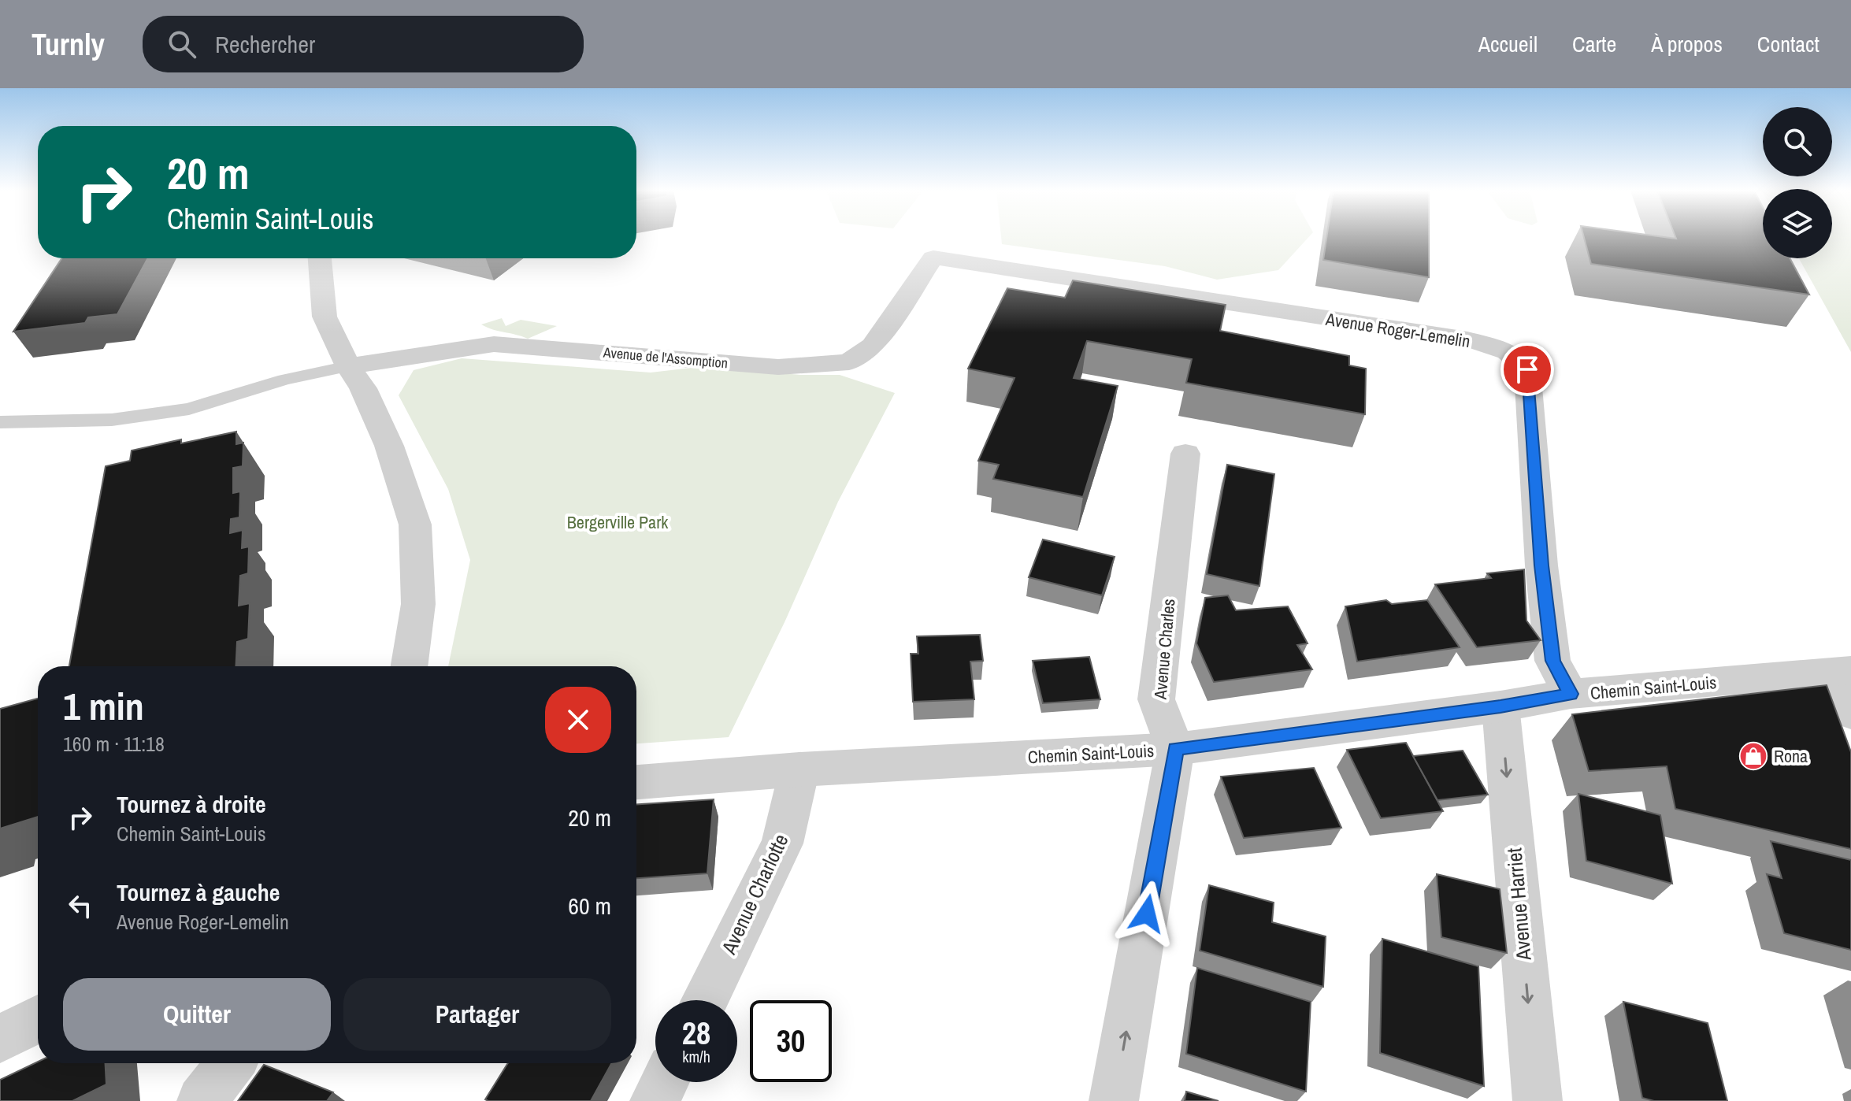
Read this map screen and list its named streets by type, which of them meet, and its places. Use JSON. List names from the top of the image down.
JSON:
{
  "streets": {
    "street": [
      "Avenue Roger-Lemelin",
      "Avenue de l'Assomption",
      "Avenue Charles",
      "Chemin Saint-Louis",
      "Avenue Charlotte",
      "Avenue Harriet"
    ]
  },
  "crossings": [
    ["Avenue Roger-Lemelin", "Avenue de l'Assomption"],
    ["Avenue Roger-Lemelin", "Chemin Saint-Louis"],
    ["Avenue Charles", "Chemin Saint-Louis"],
    ["Chemin Saint-Louis", "Avenue Charlotte"],
    ["Chemin Saint-Louis", "Avenue Harriet"]
  ],
  "one_way": ["Avenue Harriet"],
  "parks": ["Bergerville Park"],
  "places": {
    "shop": ["Rona"]
  },
  "page": {
    "header": "Turnly",
    "search": "Rechercher",
    "nav": [
      "Accueil",
      "Carte",
      "À propos",
      "Contact"
    ],
    "turn": ["20 m", "Chemin Saint-Louis"],
    "heading": ["1 min", "160 m · 11:18"],
    "list": [
      {
        "name": "Tournez à droite",
        "note": "Chemin Saint-Louis",
        "value": "20 m"
      },
      {
        "name": "Tournez à gauche",
        "note": "Avenue Roger-Lemelin",
        "value": "60 m"
      }
    ],
    "buttons": ["Quitter", "Partager"],
    "speed": "28 km/h",
    "limit": "30"
  }
}
